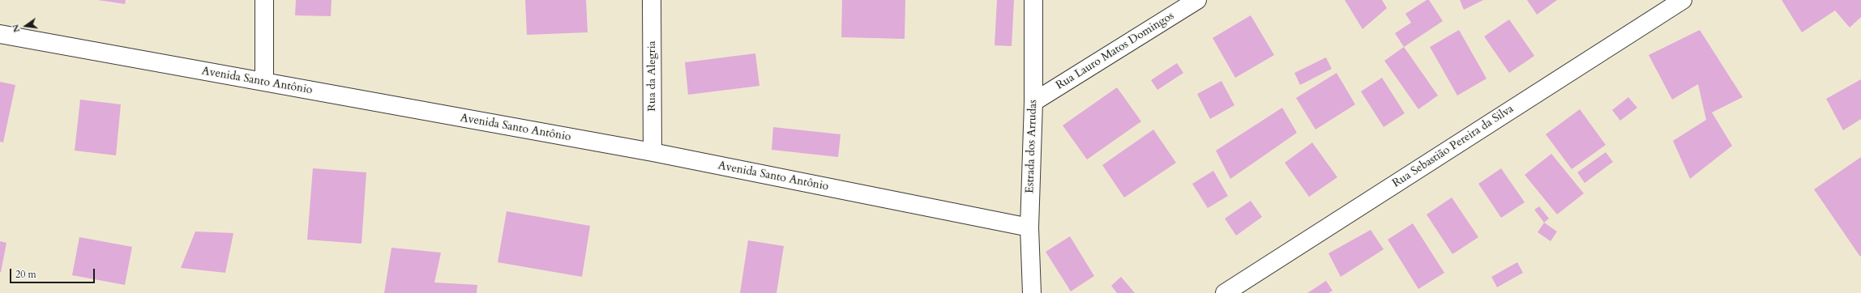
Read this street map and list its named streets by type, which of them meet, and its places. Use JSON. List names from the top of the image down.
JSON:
{
  "streets": {
    "street": [
      "Rua Lauro Matos Domingos",
      "Rua da Alegria",
      "Avenida Santo Antônio",
      "Estrada dos Arrudas",
      "Rua Sebastião Pereira da Silva"
    ]
  },
  "crossings": [
    ["Rua Lauro Matos Domingos", "Estrada dos Arrudas"],
    ["Rua da Alegria", "Avenida Santo Antônio"],
    ["Avenida Santo Antônio", "Estrada dos Arrudas"]
  ],
  "scale_bar": "20 m",
  "north": "left"
}
